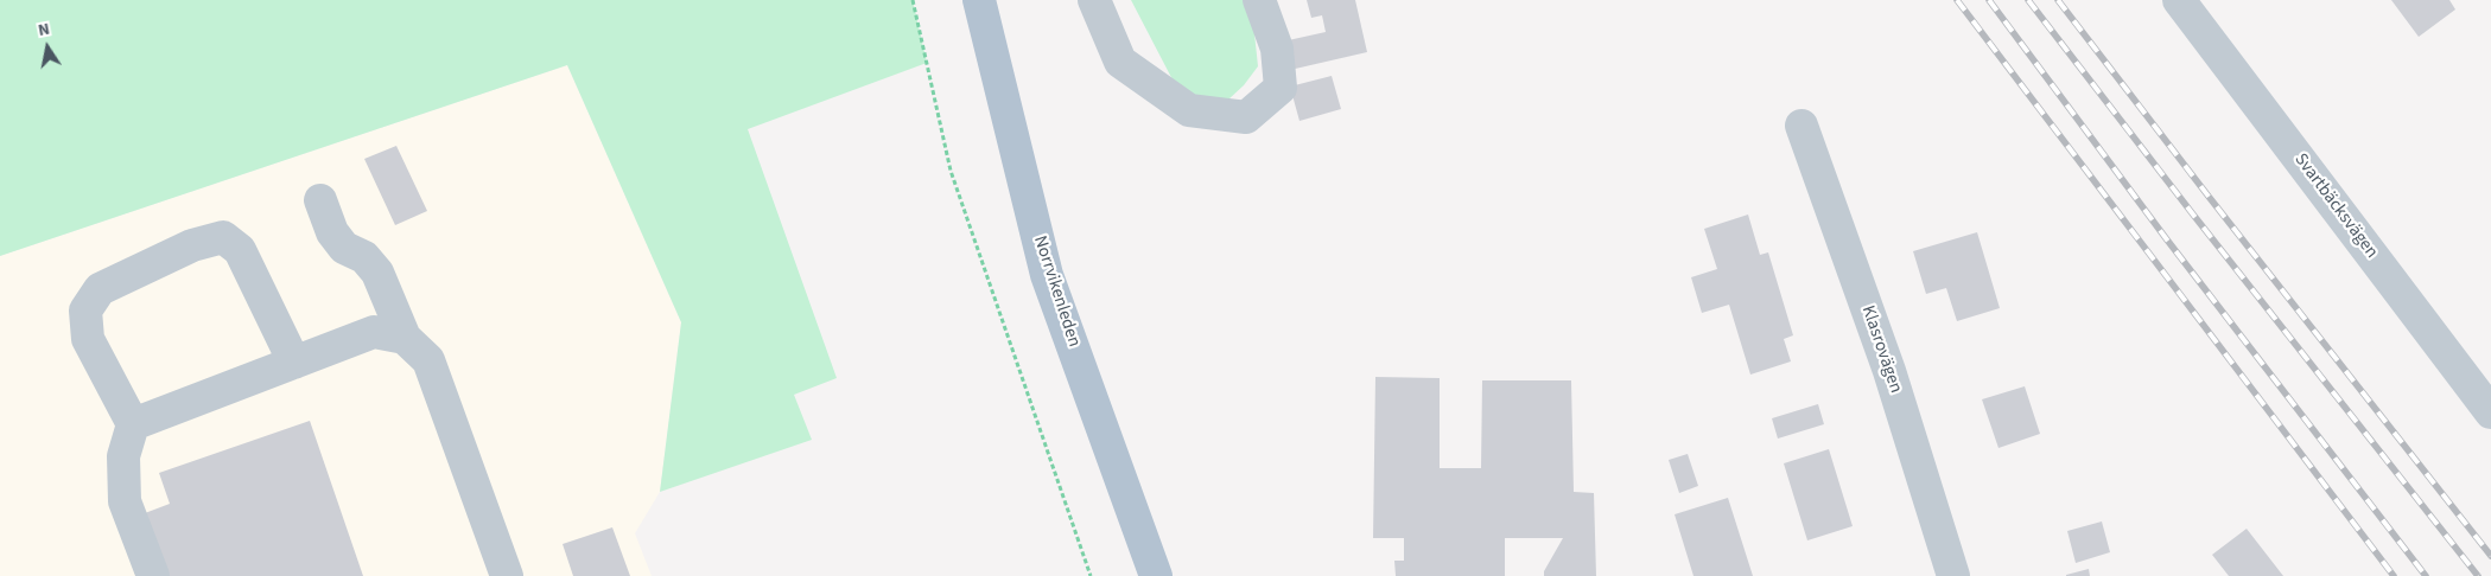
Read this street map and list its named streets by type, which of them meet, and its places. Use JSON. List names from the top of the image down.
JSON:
{
  "streets": {
    "main road": ["Norrvikenleden"],
    "street": ["Svartbäcksvägen", "Klasrovägen"]
  },
  "north": "top"
}
